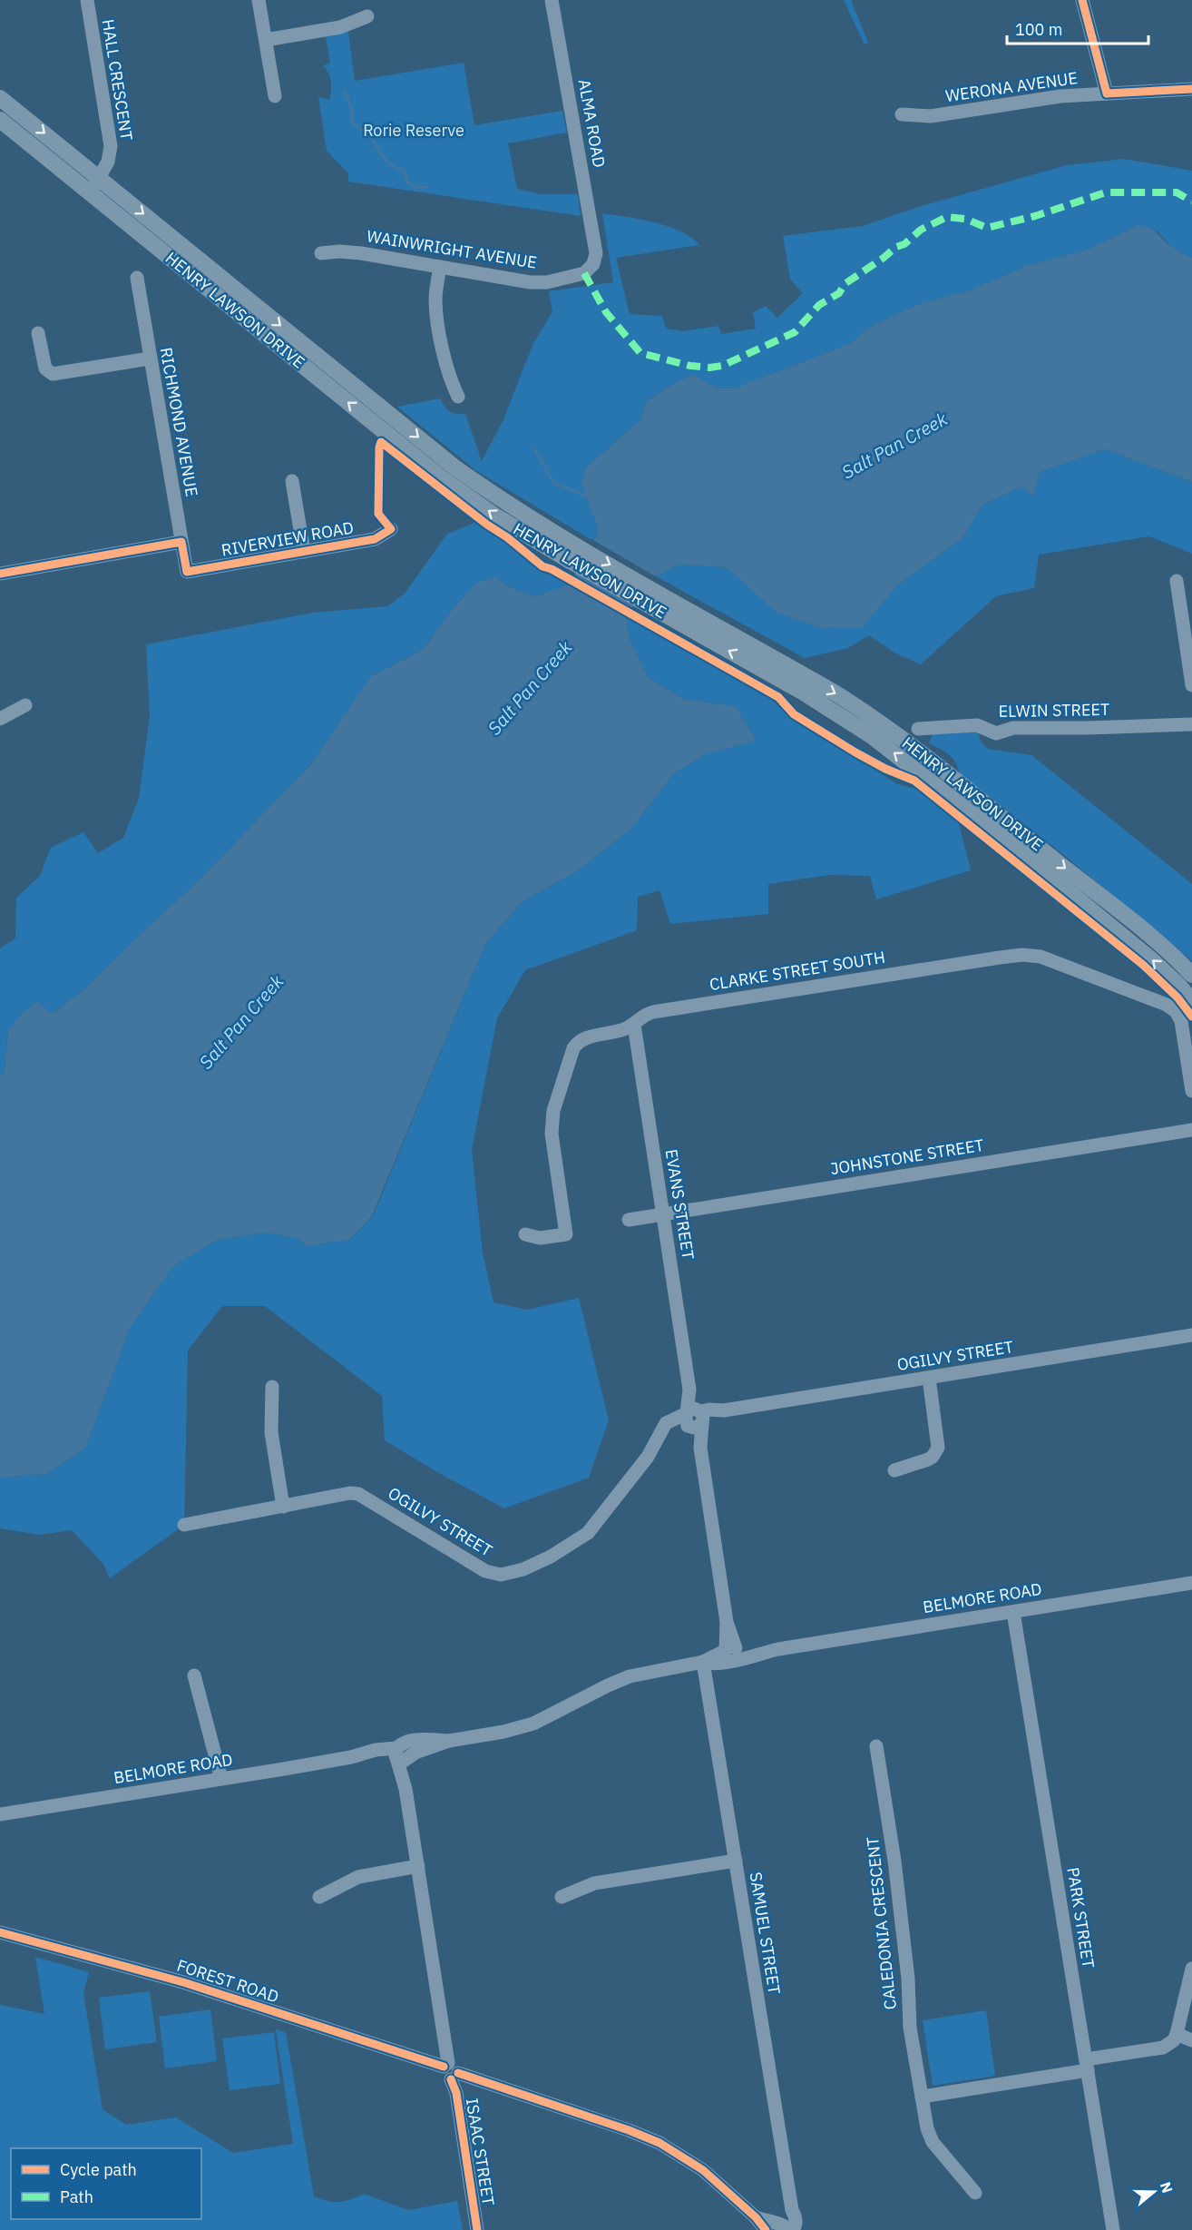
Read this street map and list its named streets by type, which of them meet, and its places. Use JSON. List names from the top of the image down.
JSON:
{
  "streets": {
    "main road": ["HENRY LAWSON DRIVE"],
    "street": [
      "HALL CRESCENT",
      "WERONA AVENUE",
      "ALMA ROAD",
      "WAINWRIGHT AVENUE",
      "RICHMOND AVENUE",
      "RIVERVIEW ROAD",
      "ELWIN STREET",
      "CLARKE STREET SOUTH",
      "JOHNSTONE STREET",
      "EVANS STREET",
      "OGILVY STREET",
      "BELMORE ROAD",
      "PARK STREET",
      "CALEDONIA CRESCENT",
      "SAMUEL STREET",
      "FOREST ROAD",
      "ISAAC STREET"
    ]
  },
  "crossings": [
    ["HALL CRESCENT", "HENRY LAWSON DRIVE"],
    ["ALMA ROAD", "WAINWRIGHT AVENUE"],
    ["RICHMOND AVENUE", "RIVERVIEW ROAD"],
    ["CLARKE STREET SOUTH", "EVANS STREET"],
    ["JOHNSTONE STREET", "EVANS STREET"],
    ["EVANS STREET", "OGILVY STREET"],
    ["EVANS STREET", "BELMORE ROAD"],
    ["BELMORE ROAD", "PARK STREET"],
    ["BELMORE ROAD", "SAMUEL STREET"],
    ["BELMORE ROAD", "ISAAC STREET"],
    ["SAMUEL STREET", "FOREST ROAD"],
    ["FOREST ROAD", "ISAAC STREET"]
  ],
  "water": ["Salt Pan Creek"],
  "parks": ["Rorie Reserve"],
  "legend": ["Cycle path", "Path"],
  "scale_bar": "100 m",
  "north": "right"
}
